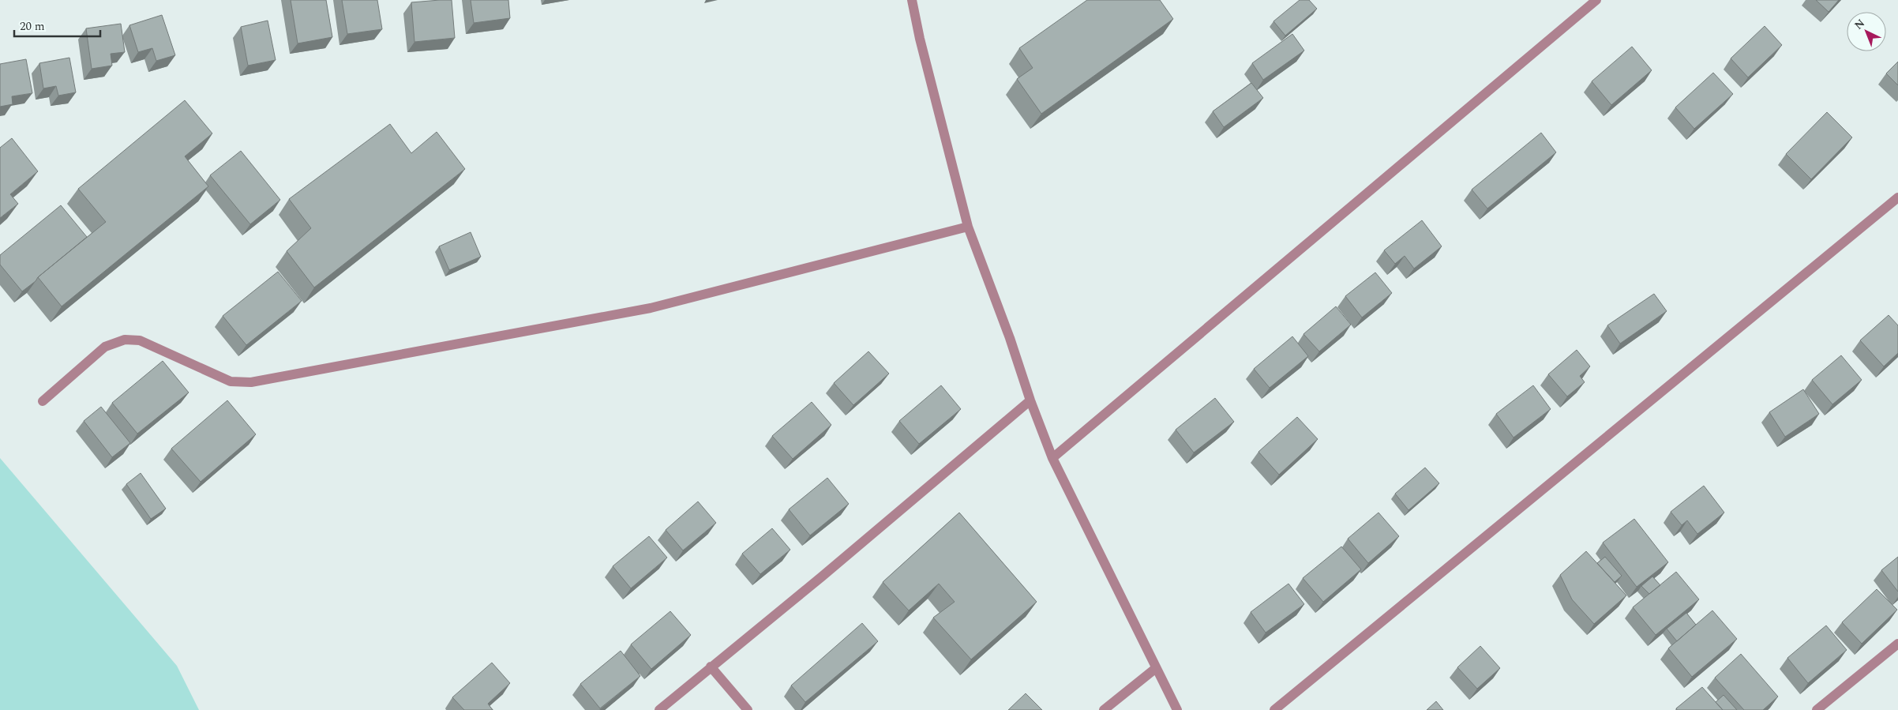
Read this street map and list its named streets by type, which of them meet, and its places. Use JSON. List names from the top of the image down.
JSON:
{
  "scale_bar": "20 m",
  "north": "top left"
}
